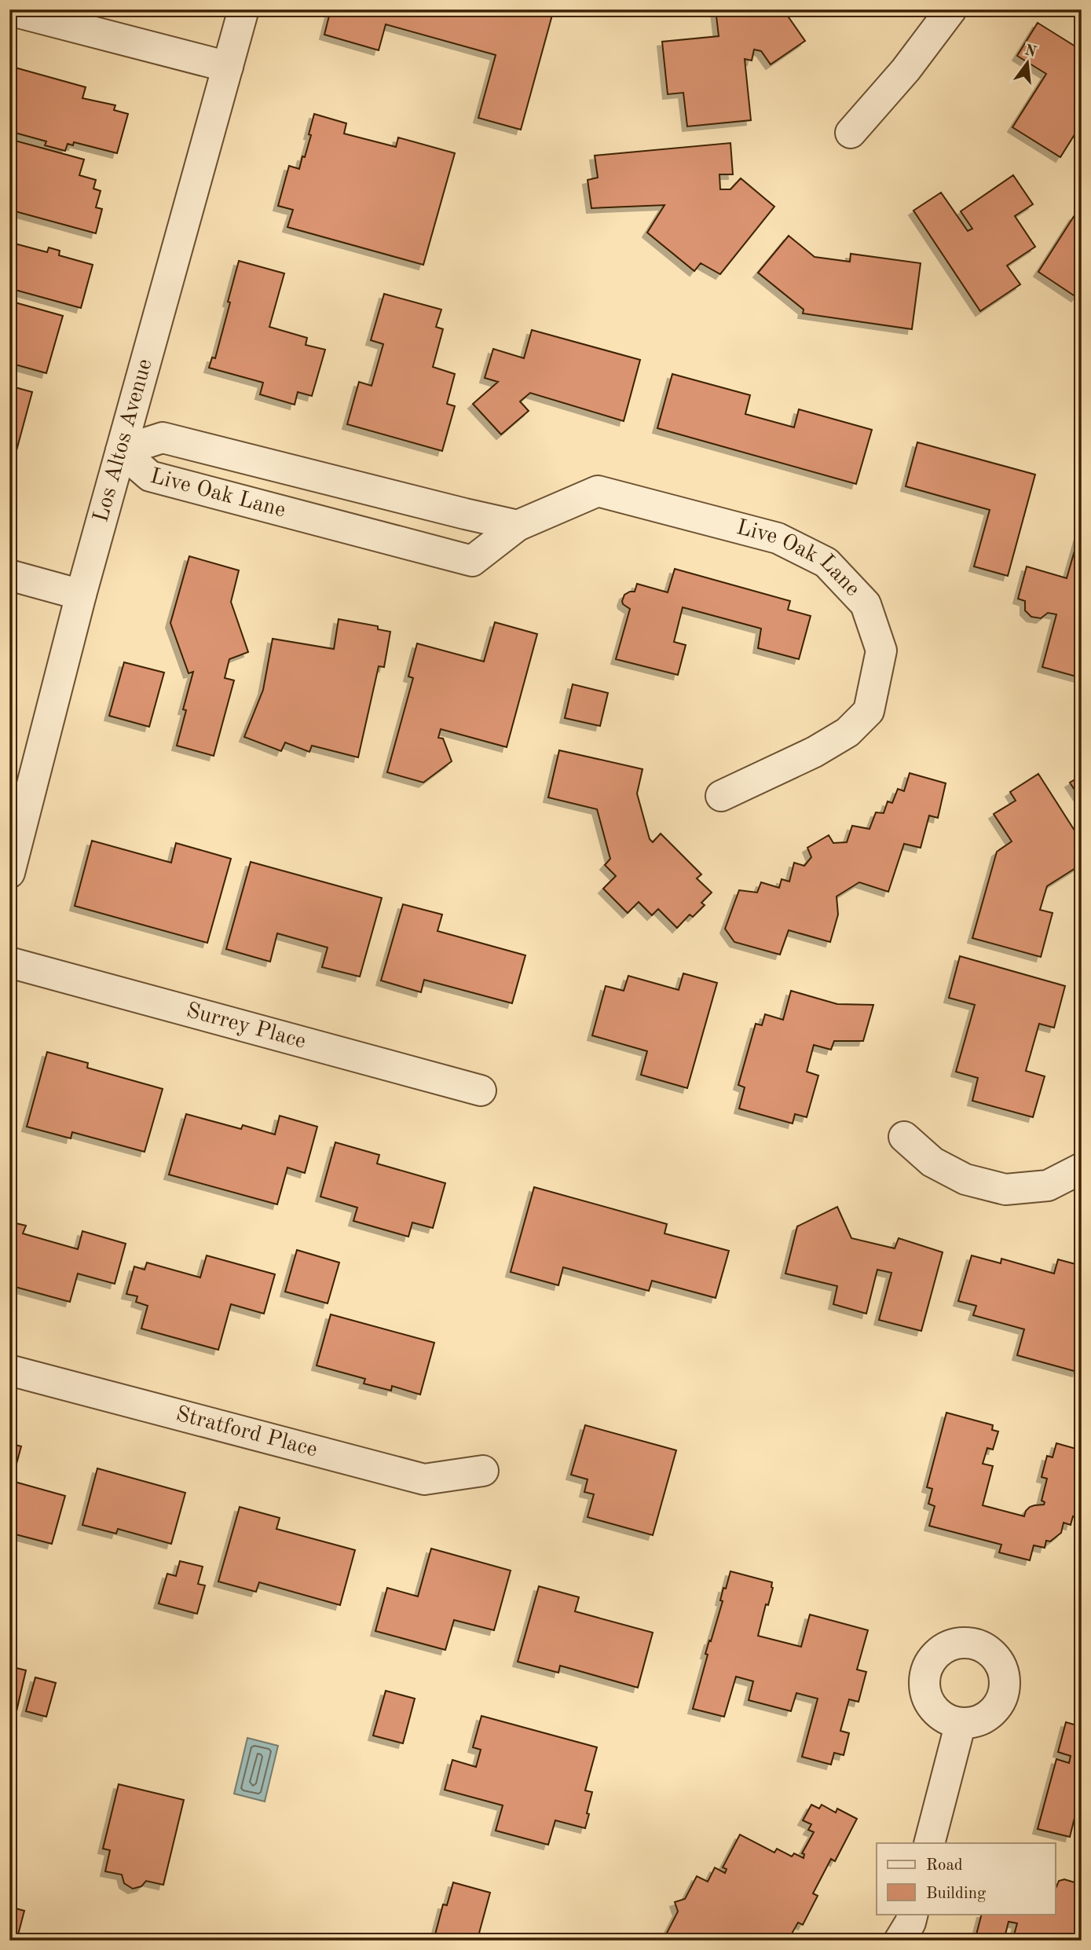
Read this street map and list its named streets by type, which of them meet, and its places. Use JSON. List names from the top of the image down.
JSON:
{
  "streets": {
    "street": [
      "Los Altos Avenue",
      "Live Oak Lane",
      "Surrey Place",
      "Stratford Place"
    ]
  },
  "crossings": [
    ["Los Altos Avenue", "Live Oak Lane"]
  ],
  "legend": ["Road", "Building"],
  "north": "top"
}
